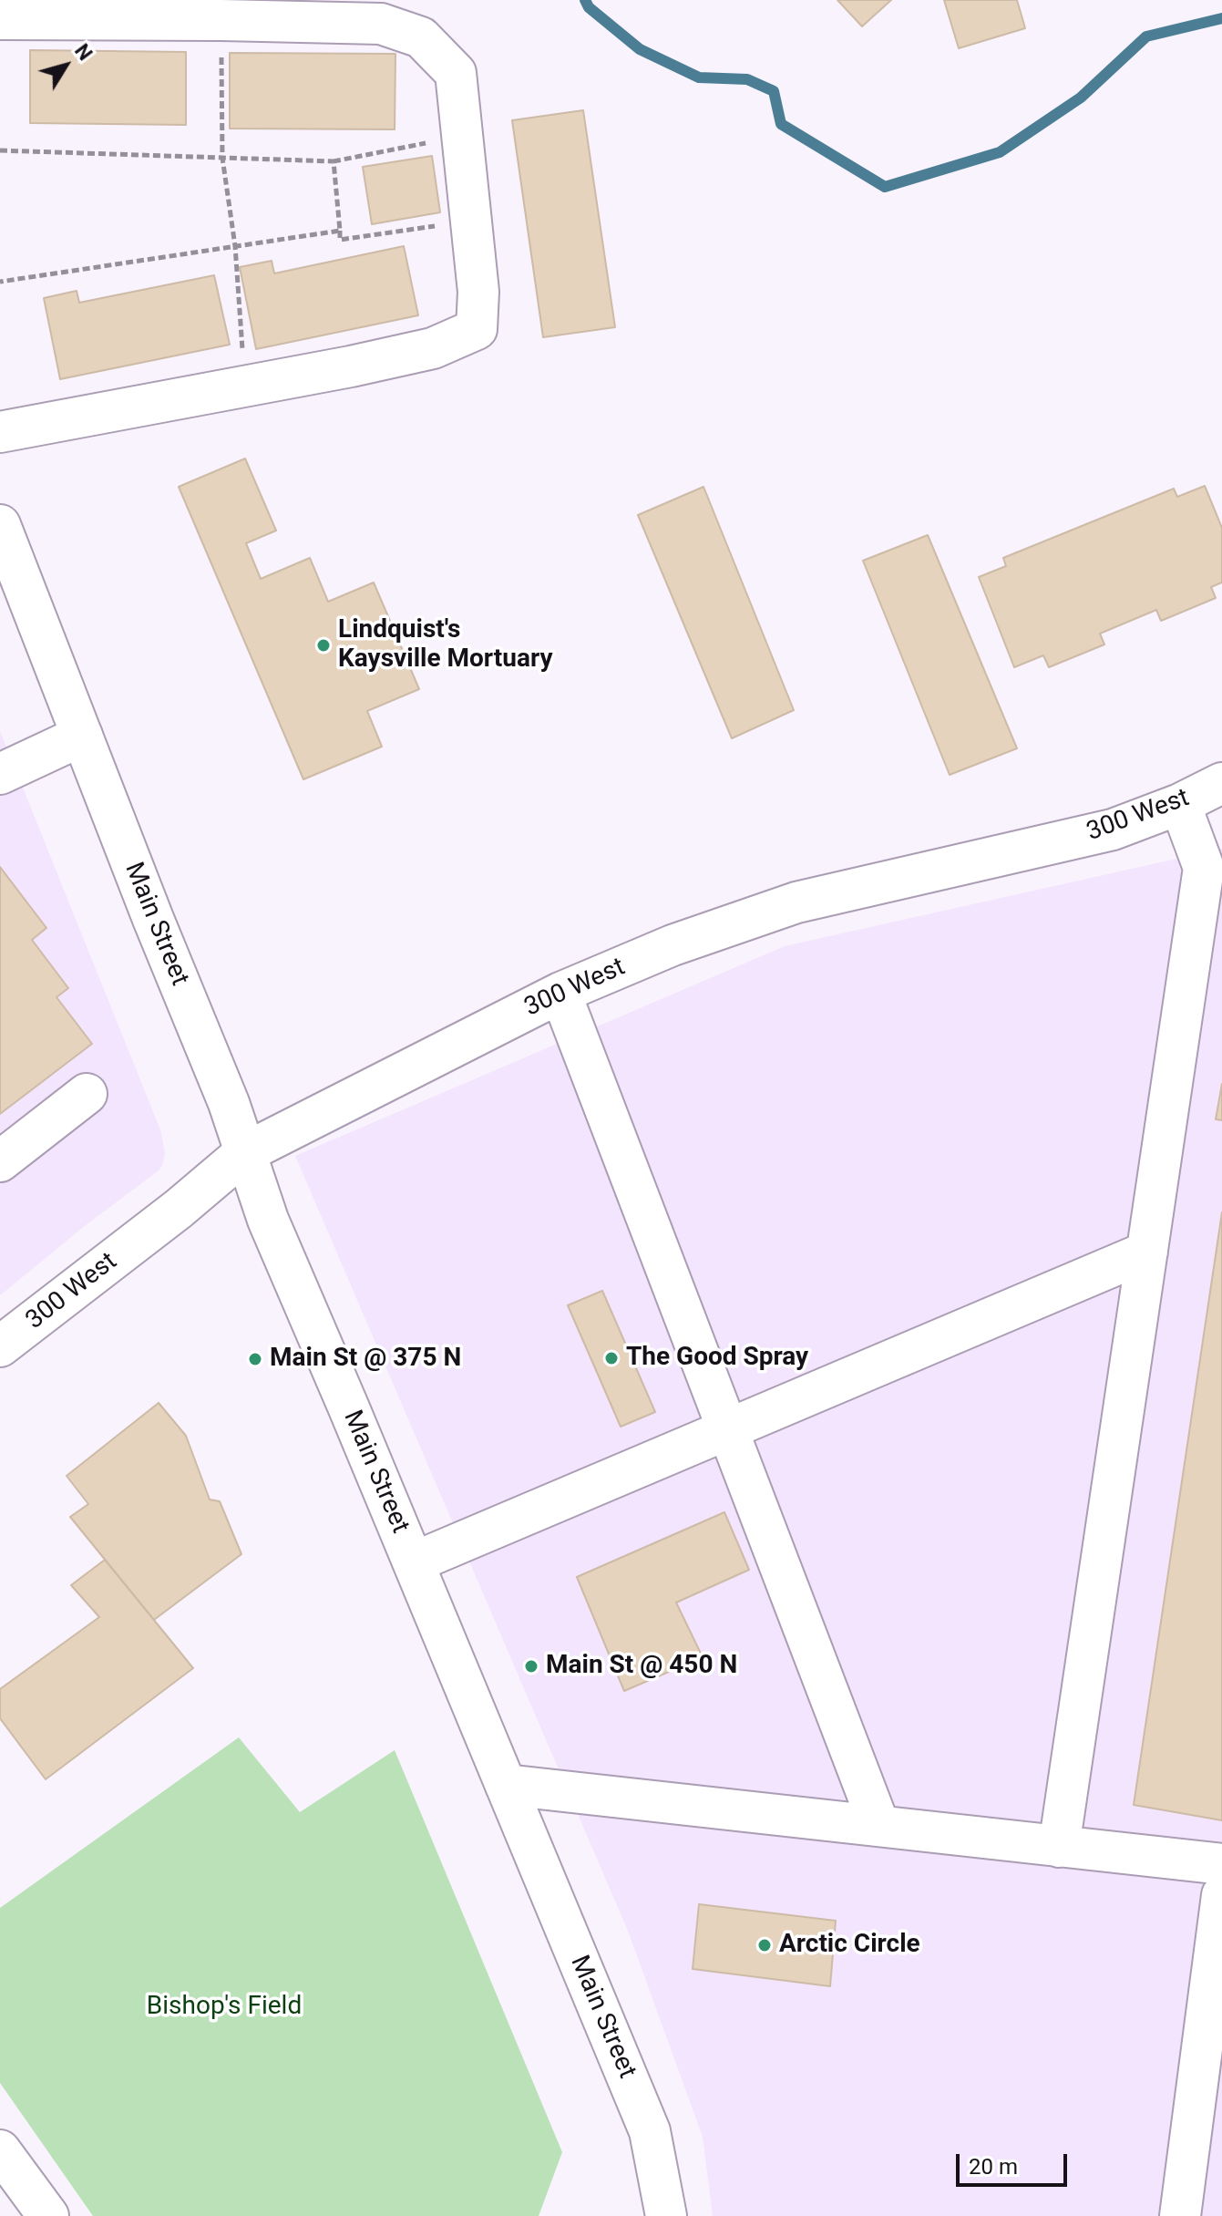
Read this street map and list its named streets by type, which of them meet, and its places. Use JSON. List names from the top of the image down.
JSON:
{
  "streets": {
    "street": ["300 West", "Main Street"]
  },
  "crossings": [
    ["300 West", "Main Street"]
  ],
  "parks": ["Bishop's Field"],
  "places": [
    "Lindquist's Kaysville Mortuary",
    "The Good Spray",
    "Main St @ 375 N",
    "Main St @ 450 N",
    "Arctic Circle"
  ],
  "scale_bar": "20 m",
  "north": "top right"
}
